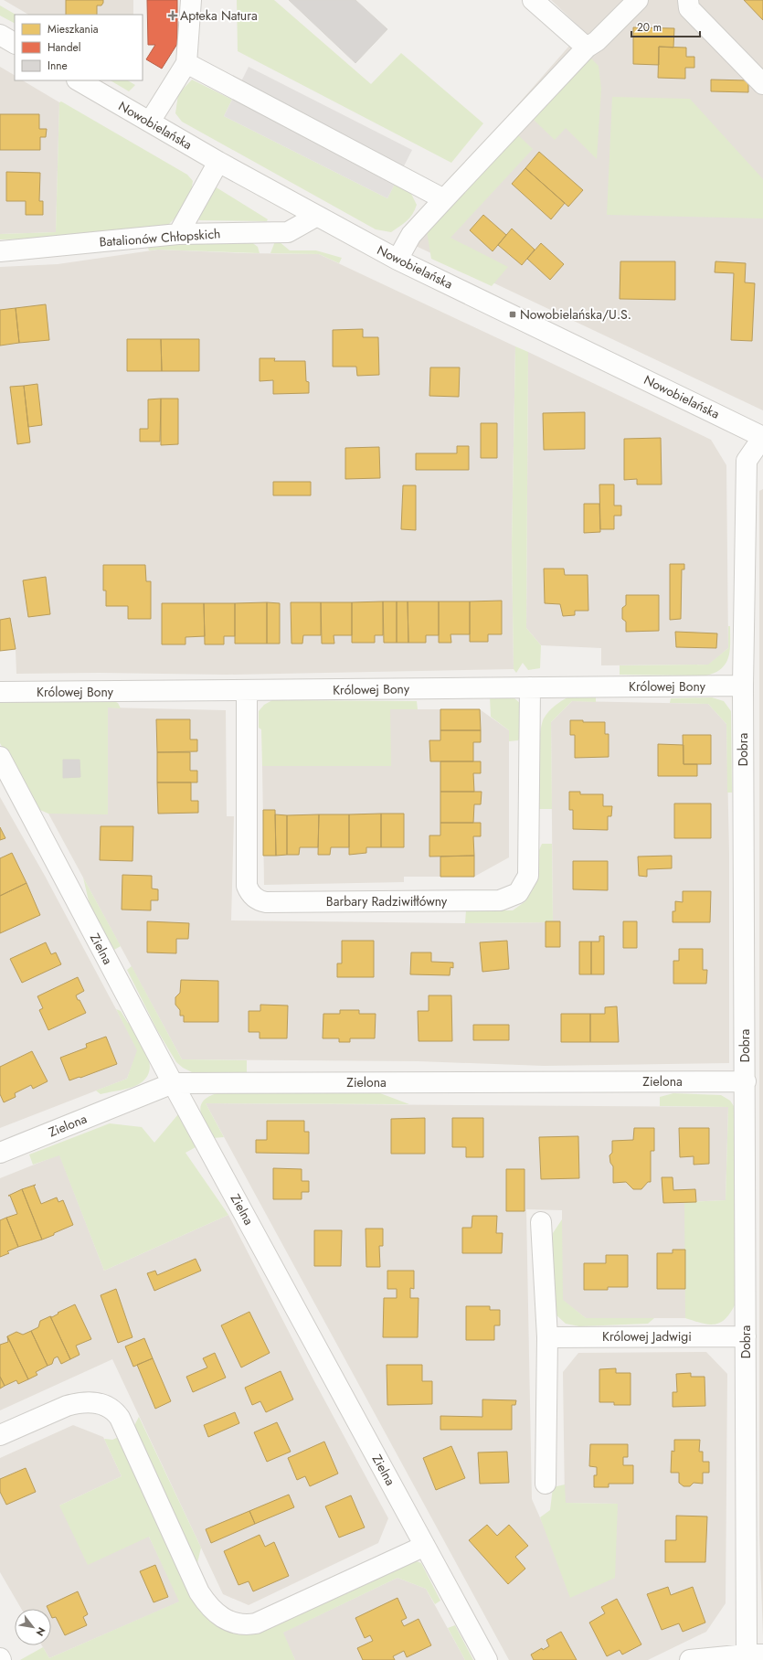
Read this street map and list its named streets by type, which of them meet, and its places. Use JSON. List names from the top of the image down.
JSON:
{
  "streets": {
    "street": [
      "Nowobielańska",
      "Batalionów Chłopskich",
      "Królowej Bony",
      "Dobra",
      "Barbary Radziwiłłówny",
      "Zielna",
      "Zielona",
      "Królowej Jadwigi"
    ]
  },
  "crossings": [
    ["Nowobielańska", "Batalionów Chłopskich"],
    ["Nowobielańska", "Dobra"],
    ["Królowej Bony", "Dobra"],
    ["Królowej Bony", "Barbary Radziwiłłówny"],
    ["Dobra", "Zielona"],
    ["Dobra", "Królowej Jadwigi"],
    ["Zielna", "Zielona"]
  ],
  "places": {
    "health": ["Apteka Natura"],
    "transit": ["Nowobielańska/U.S."]
  },
  "legend": ["Mieszkania", "Handel", "Inne"],
  "scale_bar": "20 m",
  "north": "bottom right"
}
